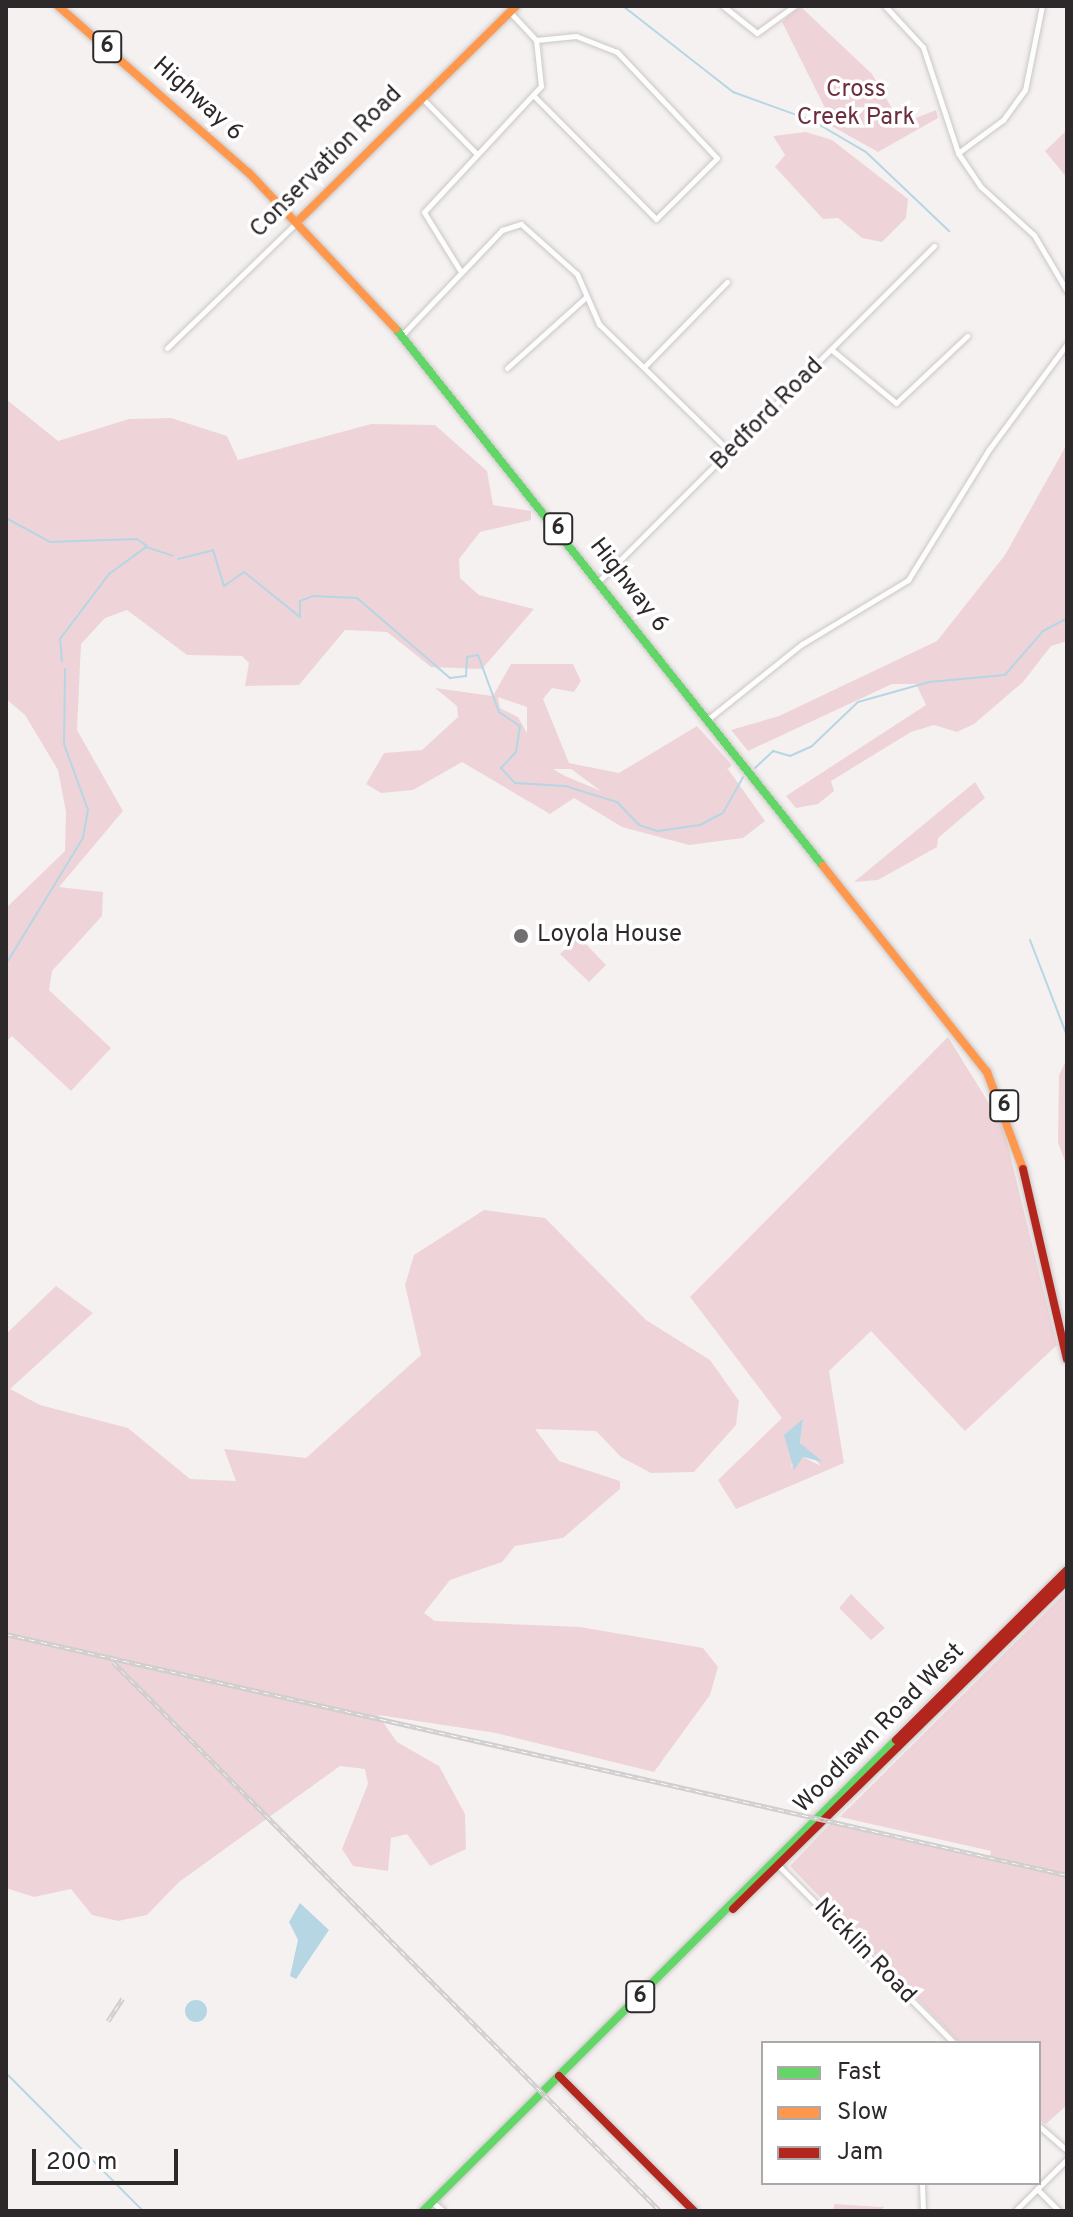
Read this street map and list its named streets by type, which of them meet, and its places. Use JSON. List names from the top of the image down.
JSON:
{
  "streets": {
    "main road": [
      "6",
      "Highway 6",
      "Conservation Road",
      "Woodlawn Road West"
    ],
    "street": ["Bedford Road", "Nicklin Road"]
  },
  "crossings": [
    ["Highway 6", "Conservation Road"],
    ["Highway 6", "Bedford Road"],
    ["Woodlawn Road West", "Nicklin Road"]
  ],
  "parks": ["Cross Creek Park"],
  "places": ["Loyola House"],
  "legend": ["Fast", "Slow", "Jam"],
  "scale_bar": "200 m"
}
